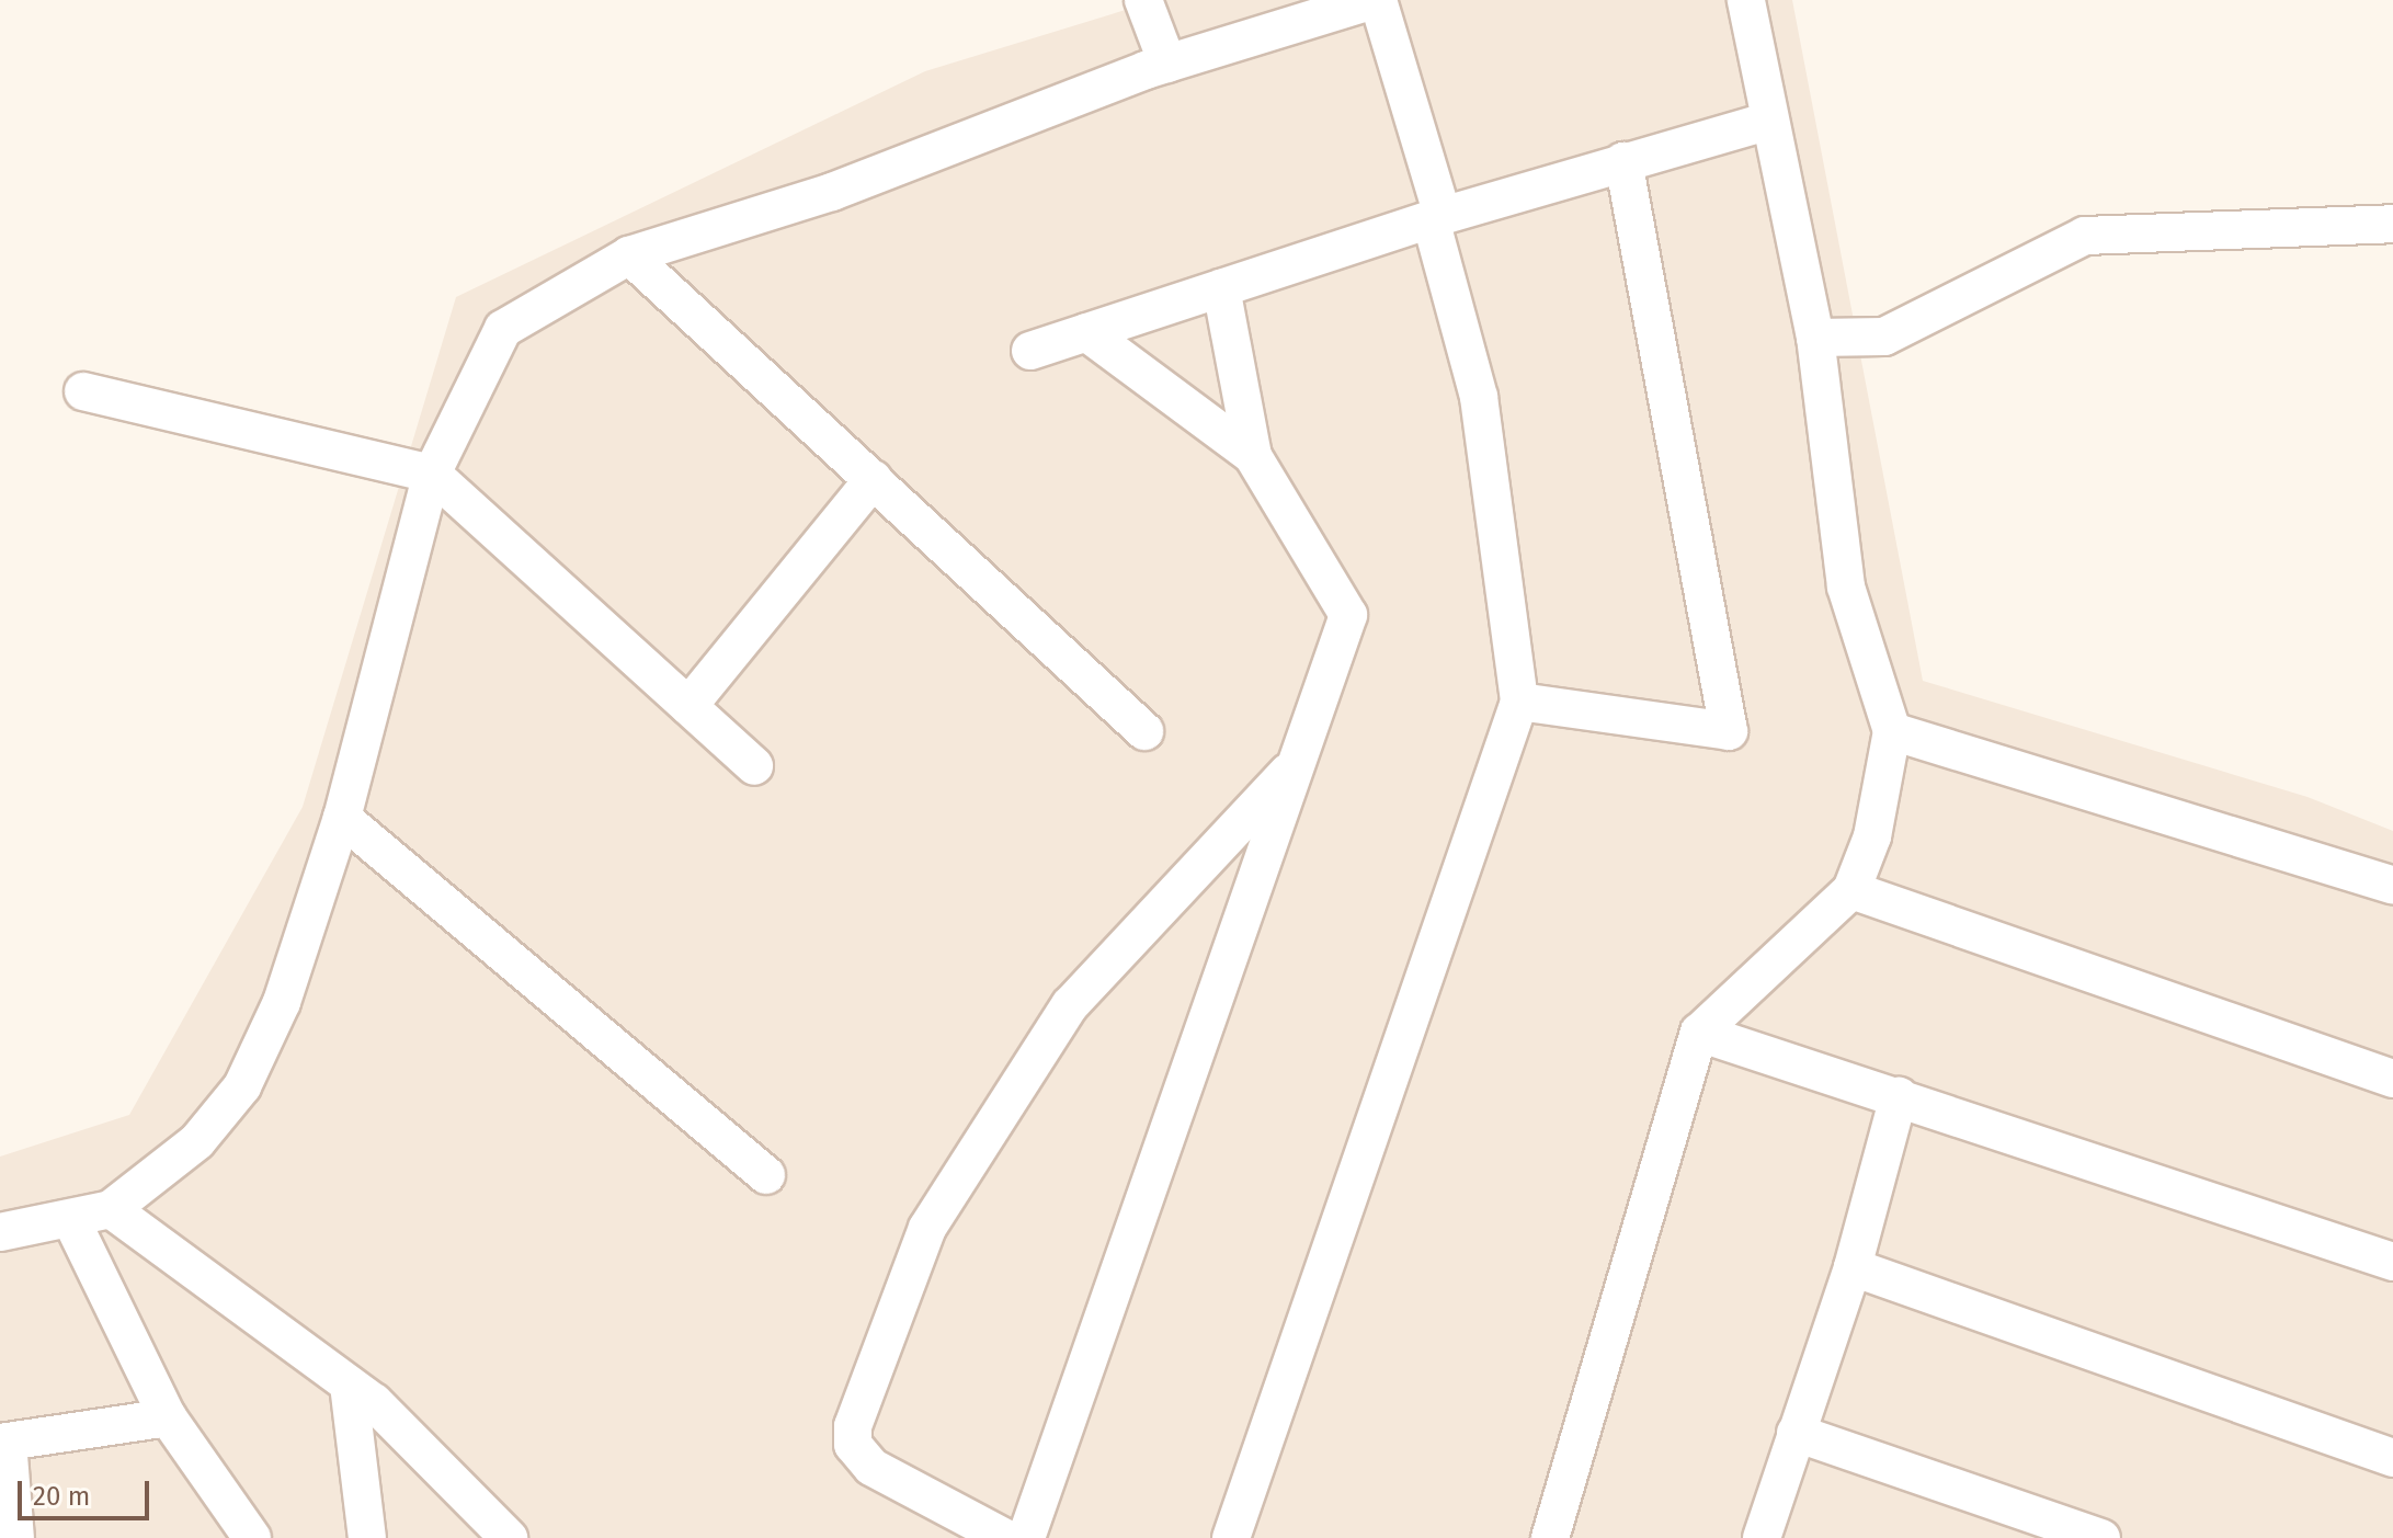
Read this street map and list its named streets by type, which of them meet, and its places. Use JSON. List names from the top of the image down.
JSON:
{
  "scale_bar": "20 m"
}
